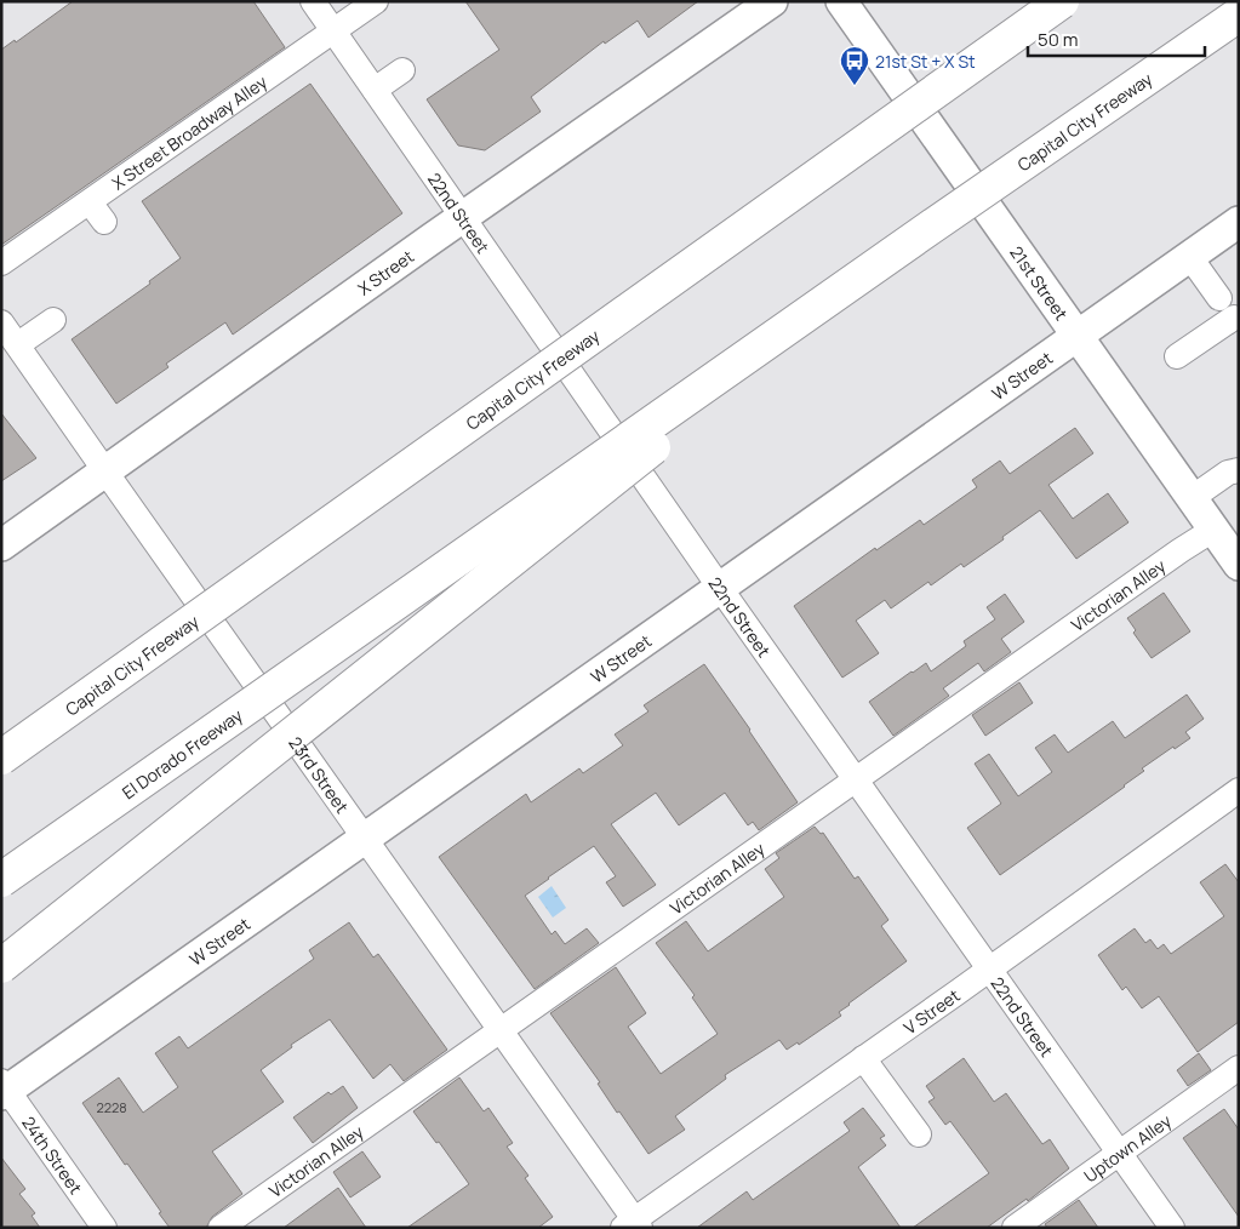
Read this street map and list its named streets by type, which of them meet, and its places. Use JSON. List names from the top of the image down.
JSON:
{
  "streets": {
    "highway": ["Capital City Freeway", "El Dorado Freeway"],
    "main road": ["X Street", "21st Street", "W Street"],
    "street": [
      "X Street Broadway Alley",
      "22nd Street",
      "Victorian Alley",
      "23rd Street",
      "V Street",
      "Uptown Alley",
      "24th Street"
    ]
  },
  "crossings": [
    ["Capital City Freeway", "El Dorado Freeway"],
    ["X Street Broadway Alley", "22nd Street"],
    ["22nd Street", "X Street"],
    ["22nd Street", "W Street"],
    ["22nd Street", "Victorian Alley"],
    ["22nd Street", "V Street"],
    ["22nd Street", "Uptown Alley"],
    ["X Street", "23rd Street"],
    ["21st Street", "W Street"],
    ["21st Street", "Victorian Alley"],
    ["W Street", "23rd Street"],
    ["W Street", "24th Street"],
    ["Victorian Alley", "23rd Street"],
    ["23rd Street", "V Street"]
  ],
  "places": {
    "bus stop": ["21st St + X St"]
  },
  "house_numbers": ["2228"],
  "scale_bar": "50 m"
}
